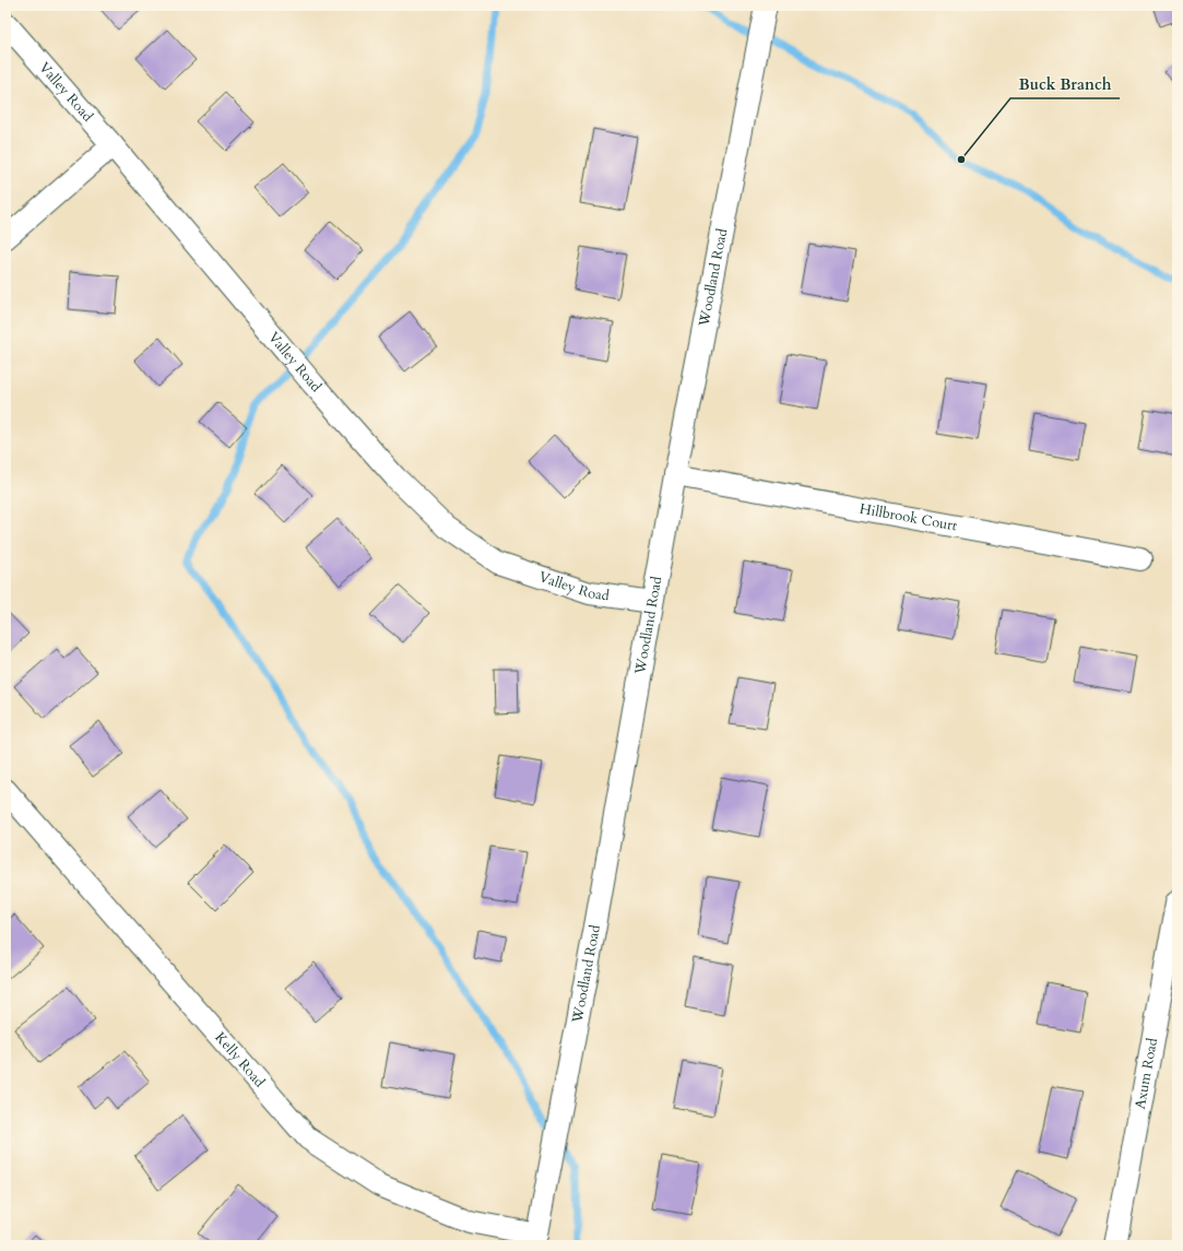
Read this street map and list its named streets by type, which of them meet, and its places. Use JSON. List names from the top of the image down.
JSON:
{
  "streets": {
    "street": [
      "Valley Road",
      "Woodland Road",
      "Hillbrook Court",
      "Kelly Road",
      "Axum Road"
    ]
  },
  "crossings": [
    ["Valley Road", "Woodland Road"],
    ["Woodland Road", "Hillbrook Court"],
    ["Woodland Road", "Kelly Road"]
  ],
  "places": ["Buck Branch"]
}
